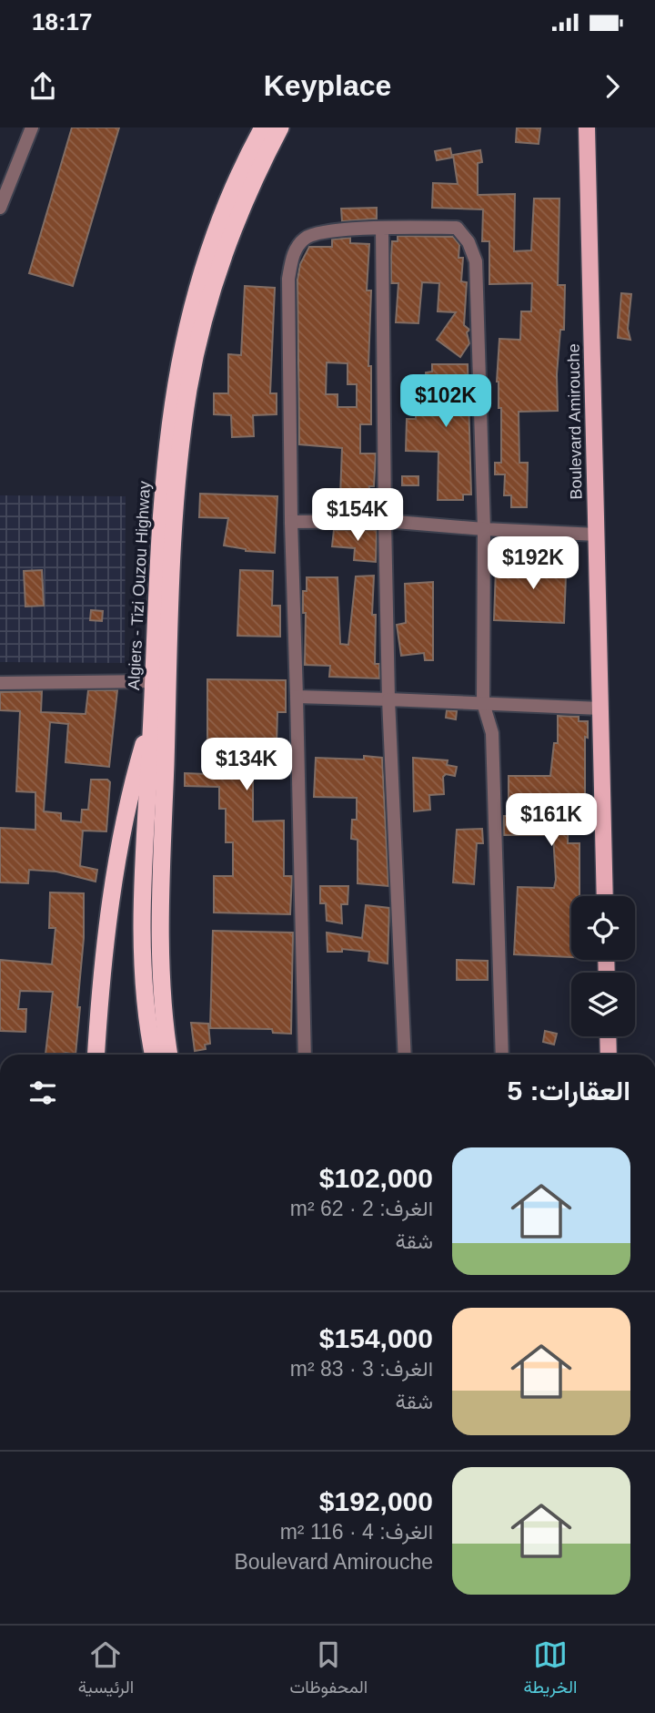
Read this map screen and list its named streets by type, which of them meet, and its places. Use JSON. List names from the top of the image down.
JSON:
{
  "streets": {
    "highway": ["Algiers - Tizi Ouzou Highway"],
    "main road": ["Boulevard Amirouche"]
  },
  "page": {
    "status": "18:17",
    "header": "Keyplace",
    "price": [
      "$102K",
      "$154K",
      "$192K",
      "$134K",
      "$161K"
    ],
    "heading": "العقارات: 5",
    "list": [
      {
        "name": "$102,000",
        "note": "الغرف: 2 · 62 m² · شقة"
      },
      {
        "name": "$154,000",
        "note": "الغرف: 3 · 83 m² · شقة"
      },
      {
        "name": "$192,000",
        "note": "الغرف: 4 · 116 m² · Boulevard Amirouche"
      }
    ],
    "tabs": ["الخريطة", "المحفوظات", "الرئيسية"]
  }
}
